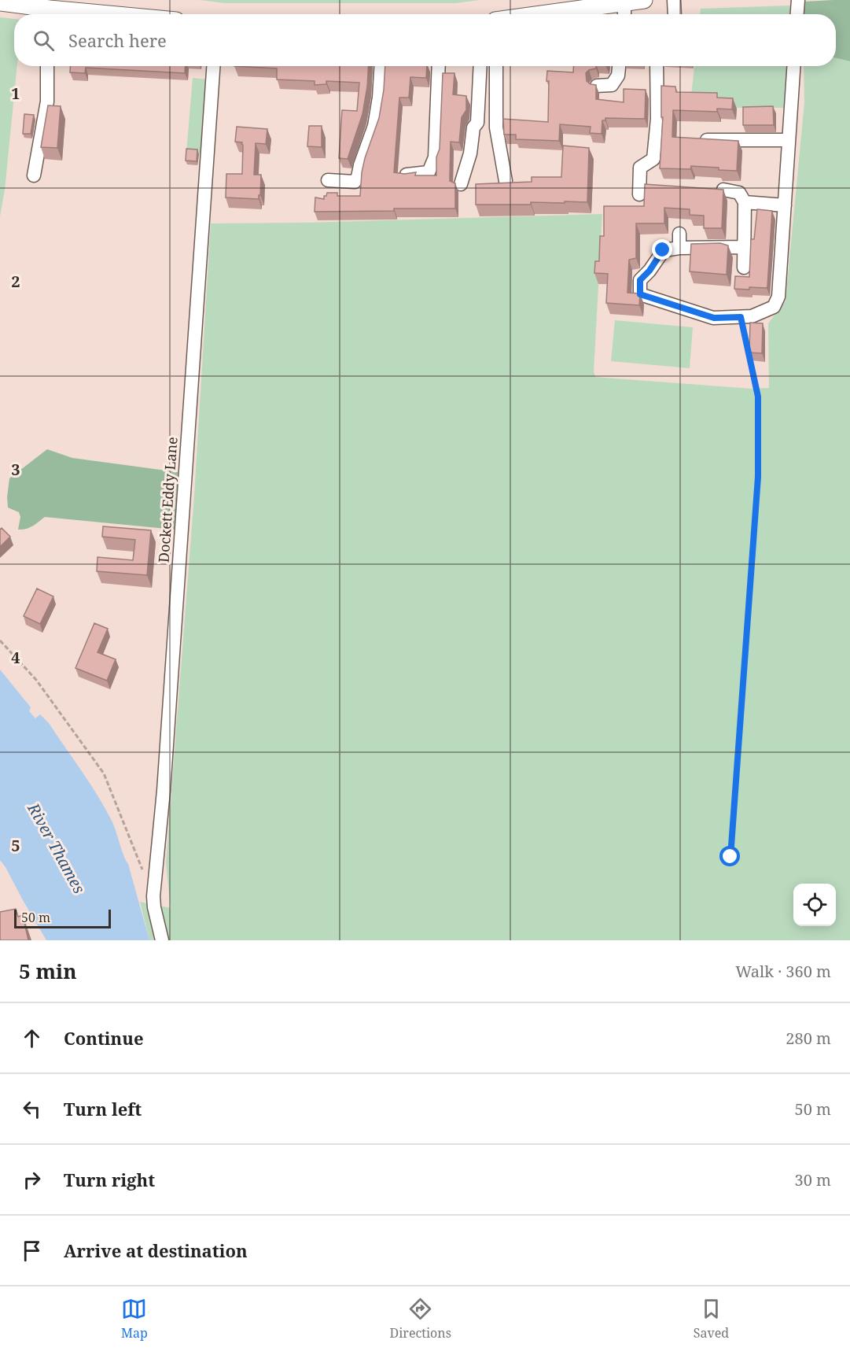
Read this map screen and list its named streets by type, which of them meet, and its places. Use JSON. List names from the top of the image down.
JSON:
{
  "streets": {
    "street": ["Dockett Eddy Lane"]
  },
  "water": ["River Thames"],
  "scale_bar": "50 m",
  "page": {
    "search": "Search here",
    "scale": "50 m",
    "heading": ["5 min", "Walk · 360 m"],
    "list": [
      ["Continue", "280 m"],
      ["Turn left", "50 m"],
      ["Turn right", "30 m"],
      "Arrive at destination"
    ],
    "nav": ["Map", "Directions", "Saved"]
  },
  "grid": {
    "rows": [
      "1",
      "2",
      "3",
      "4",
      "5"
    ]
  }
}
